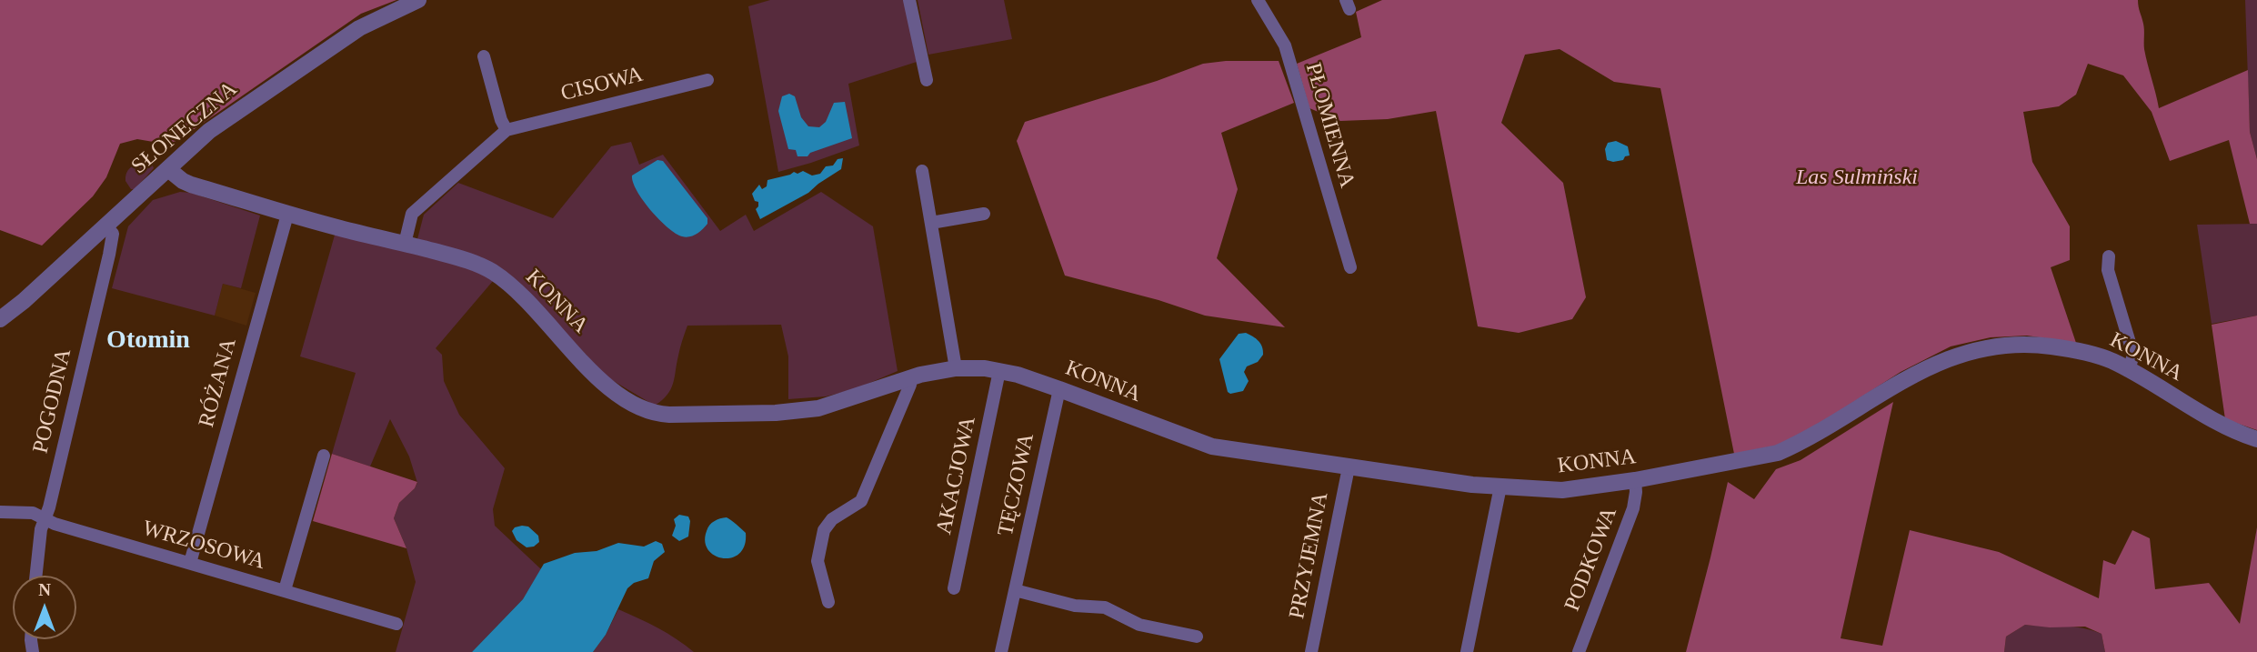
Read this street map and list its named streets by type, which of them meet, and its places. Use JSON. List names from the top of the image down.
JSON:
{
  "streets": {
    "street": [
      "CISOWA",
      "PŁOMIENNA",
      "SŁONECZNA",
      "KONNA",
      "RÓŻANA",
      "POGODNA",
      "AKACJOWA",
      "TĘCZOWA",
      "WRZOSOWA",
      "PRZYJEMNA",
      "PODKOWA"
    ]
  },
  "crossings": [
    ["CISOWA", "KONNA"],
    ["SŁONECZNA", "KONNA"],
    ["SŁONECZNA", "POGODNA"],
    ["KONNA", "RÓŻANA"],
    ["KONNA", "AKACJOWA"],
    ["KONNA", "TĘCZOWA"],
    ["KONNA", "PRZYJEMNA"],
    ["KONNA", "PODKOWA"],
    ["RÓŻANA", "WRZOSOWA"],
    ["POGODNA", "WRZOSOWA"]
  ],
  "districts": ["Otomin"],
  "parks": ["Las Sulmiński"],
  "north": "top"
}
